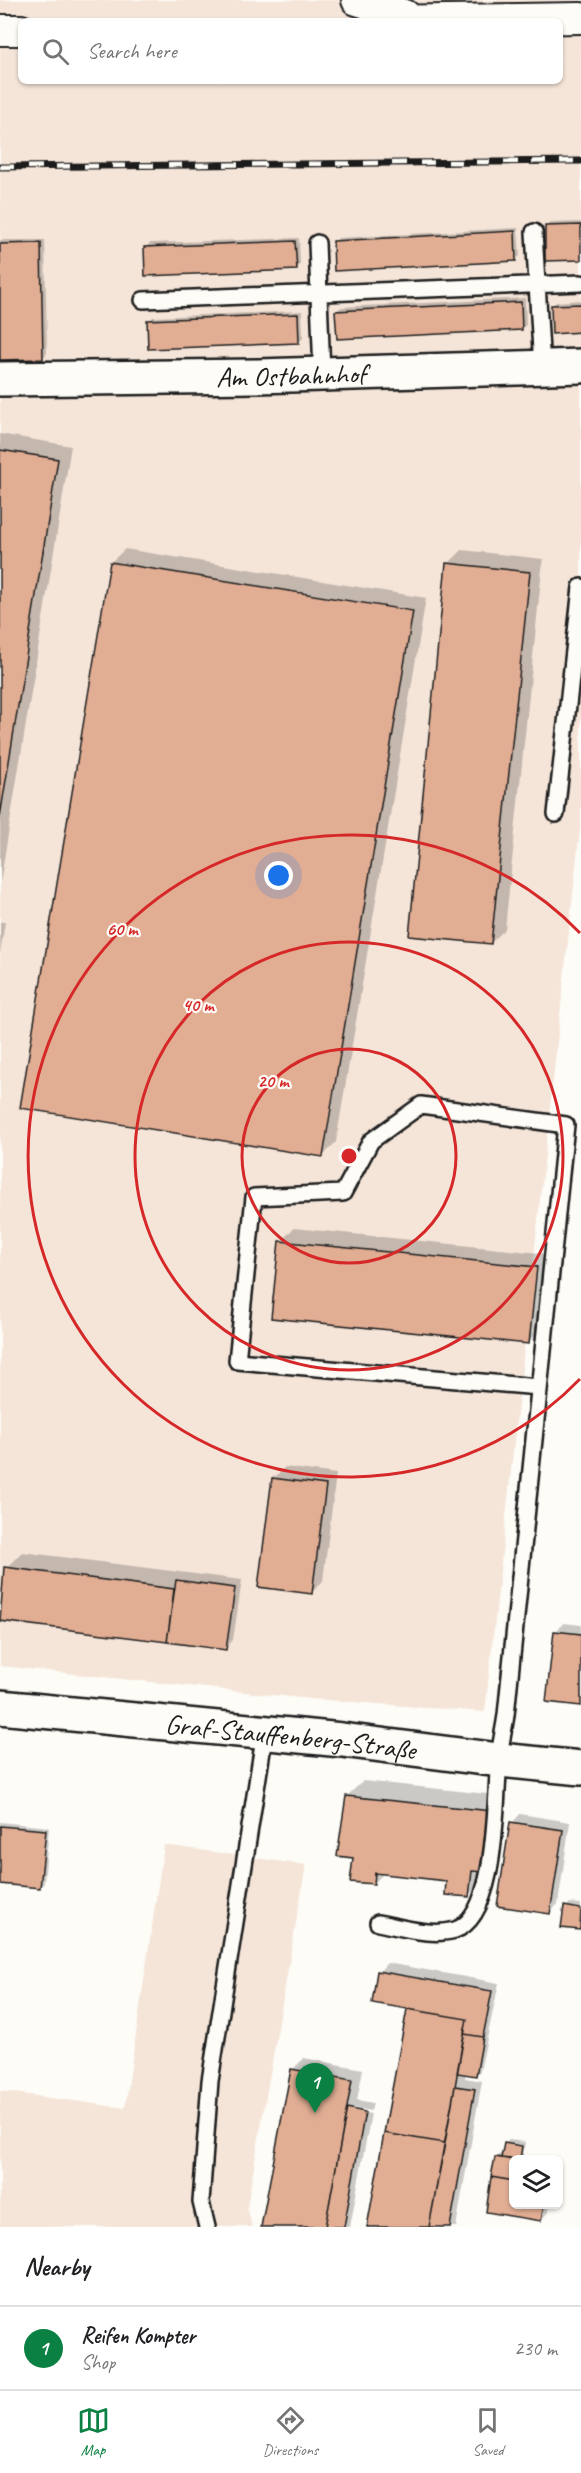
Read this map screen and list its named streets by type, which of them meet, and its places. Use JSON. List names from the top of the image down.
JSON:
{
  "streets": {
    "main road": ["Am Ostbahnhof", "Graf-Stauffenberg-Straße"]
  },
  "page": {
    "search": "Search here",
    "pins": "1",
    "heading": "Nearby",
    "list": [
      {
        "mark": "1",
        "name": "Reifen Kompter",
        "note": "Shop",
        "value": "230 m"
      }
    ],
    "nav": ["Map", "Directions", "Saved"]
  },
  "rings": ["60 m", "40 m", "20 m"]
}
